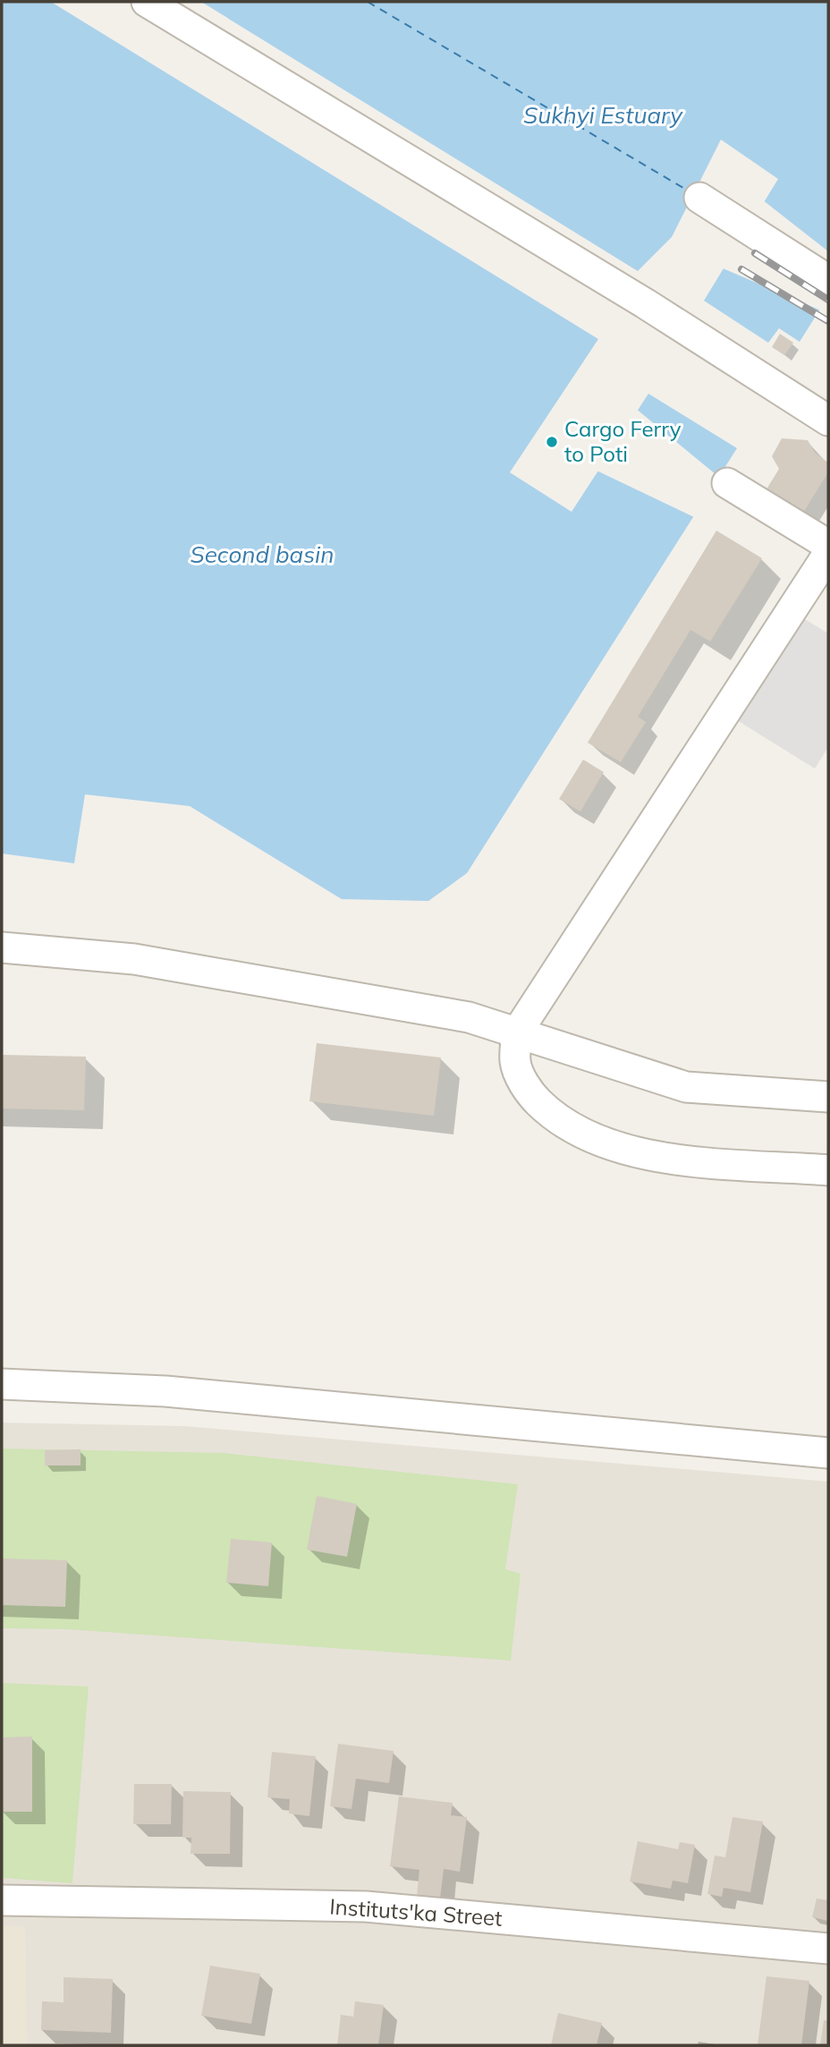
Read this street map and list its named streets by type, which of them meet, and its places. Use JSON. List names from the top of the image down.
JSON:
{
  "streets": {
    "street": ["Instituts'ka Street"]
  },
  "water": ["Sukhyi Estuary", "Second basin"],
  "places": ["Cargo Ferry to Poti"]
}
